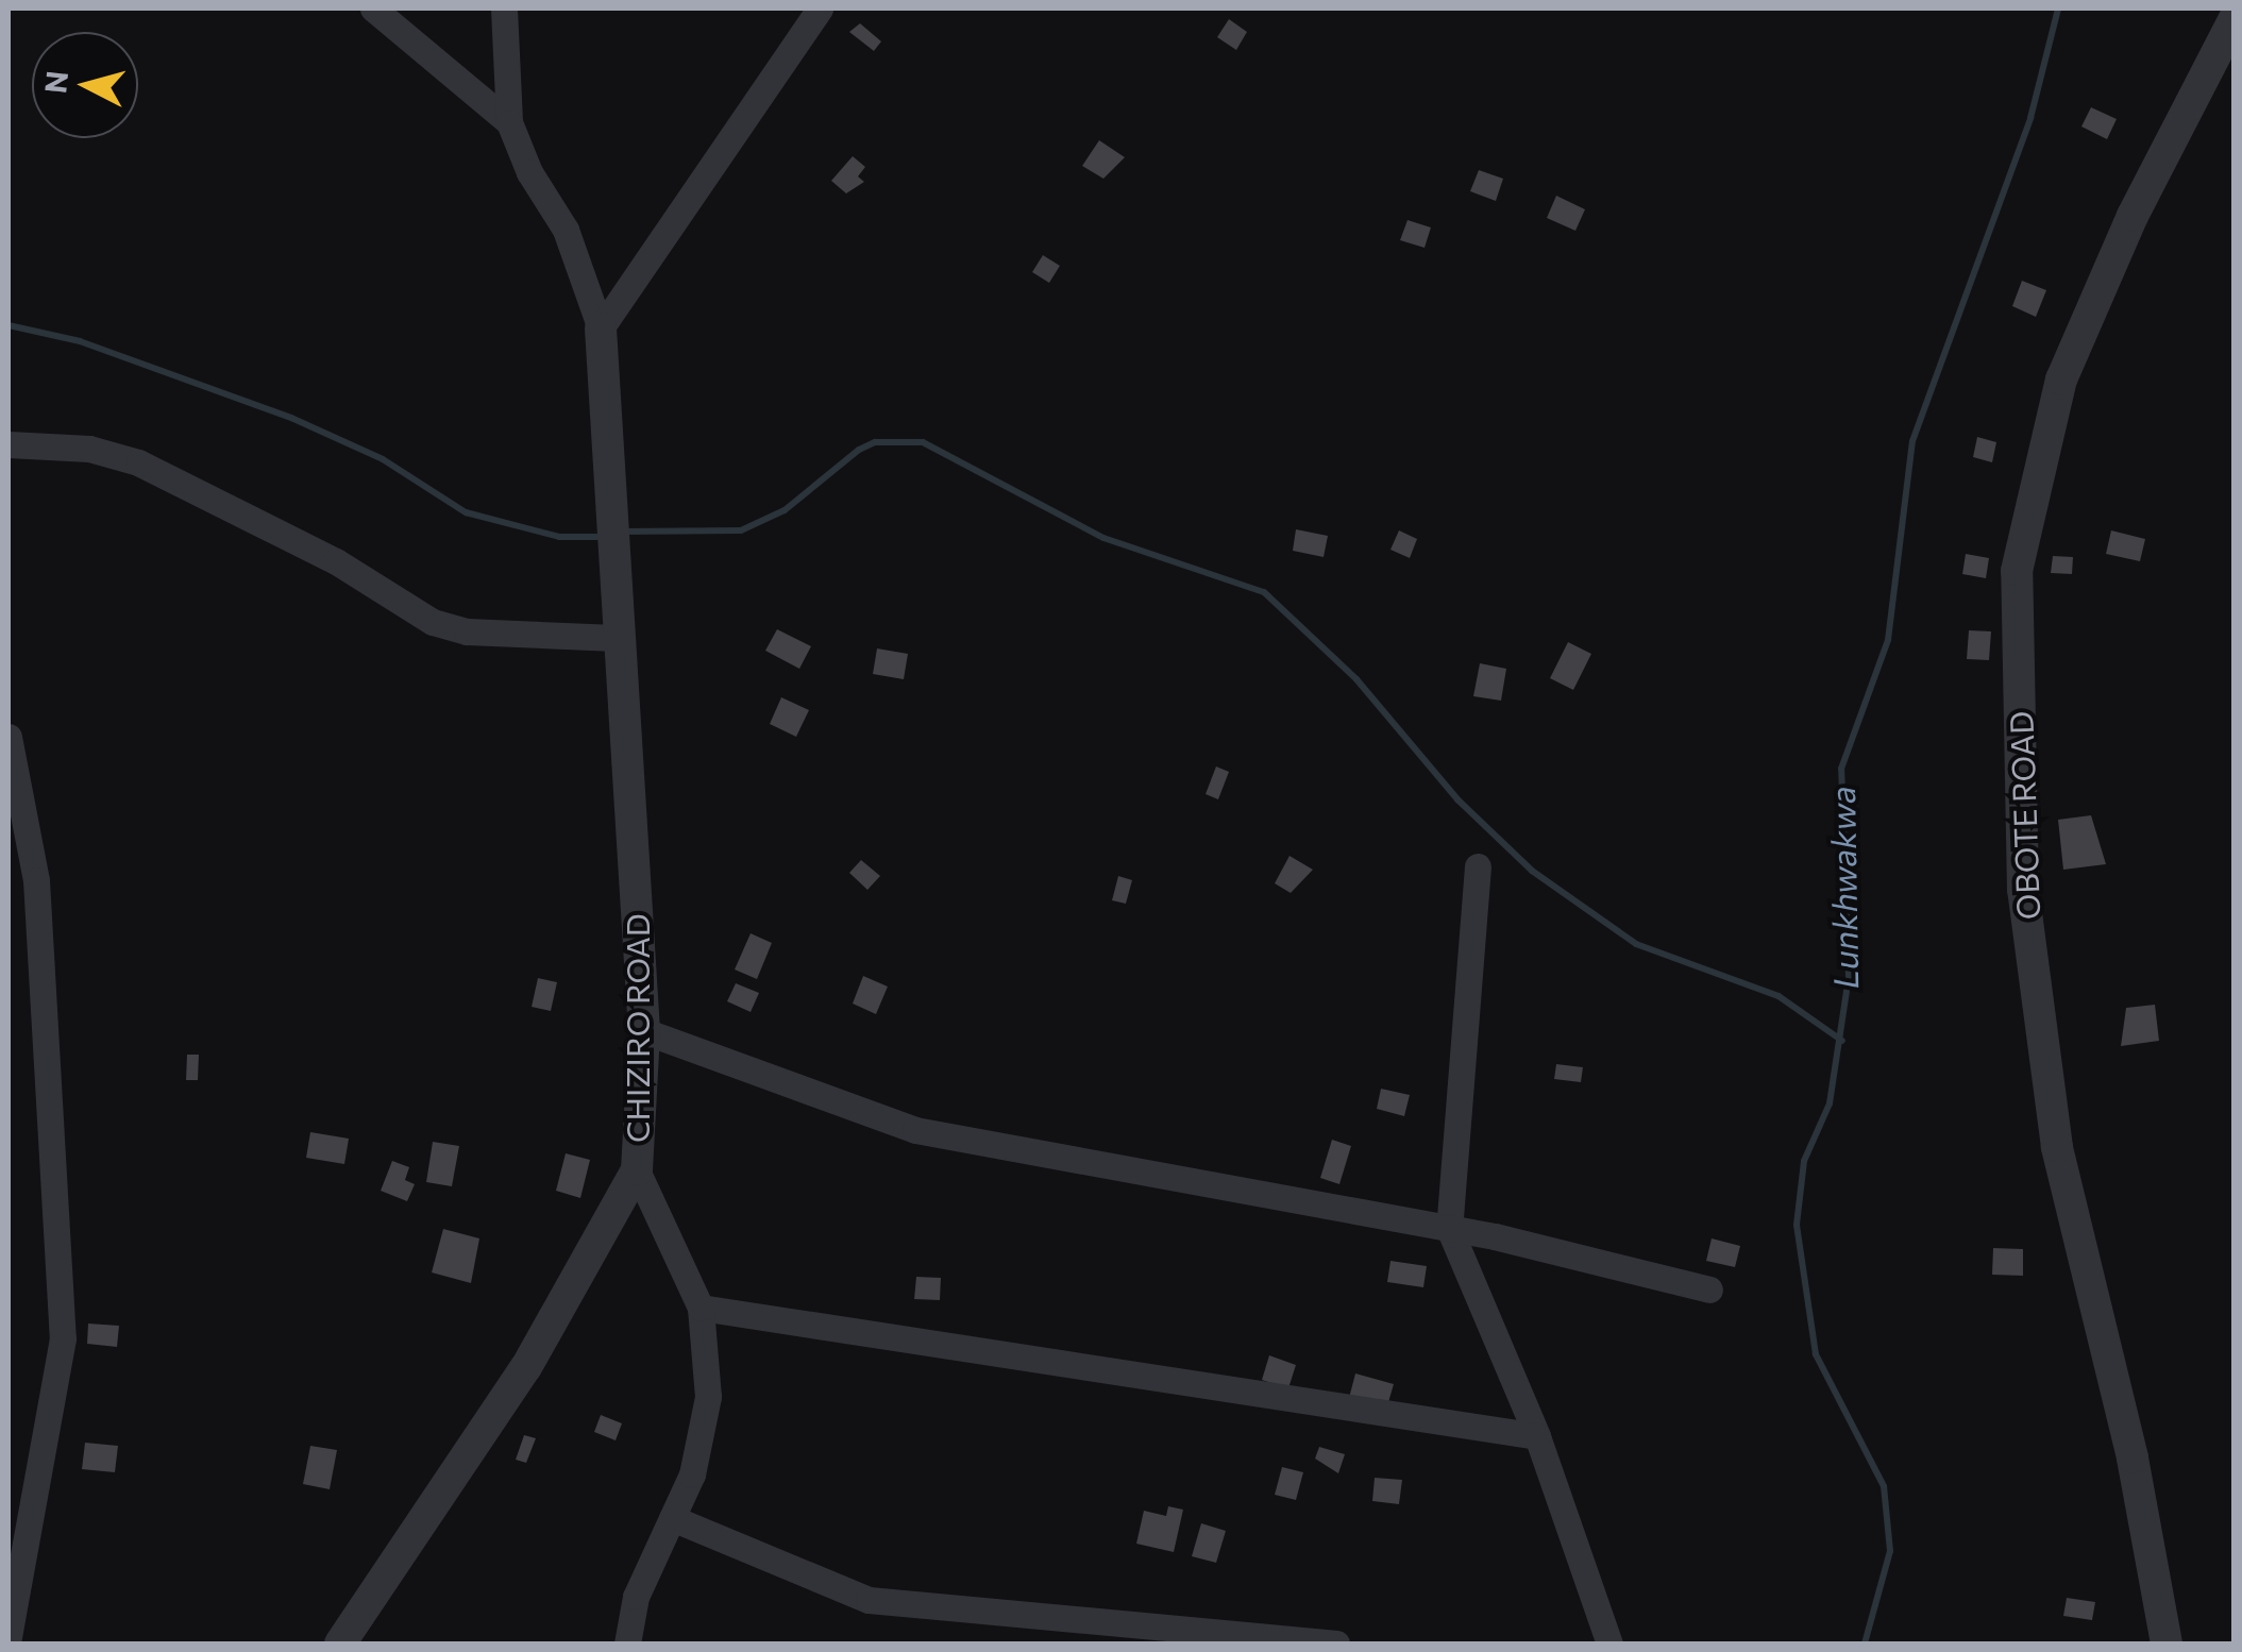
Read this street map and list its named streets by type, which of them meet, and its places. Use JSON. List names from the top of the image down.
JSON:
{
  "streets": {
    "street": ["OBOTE ROAD", "CHIZIRO ROAD"]
  },
  "water": ["Lunkhwakwa"],
  "north": "left"
}
